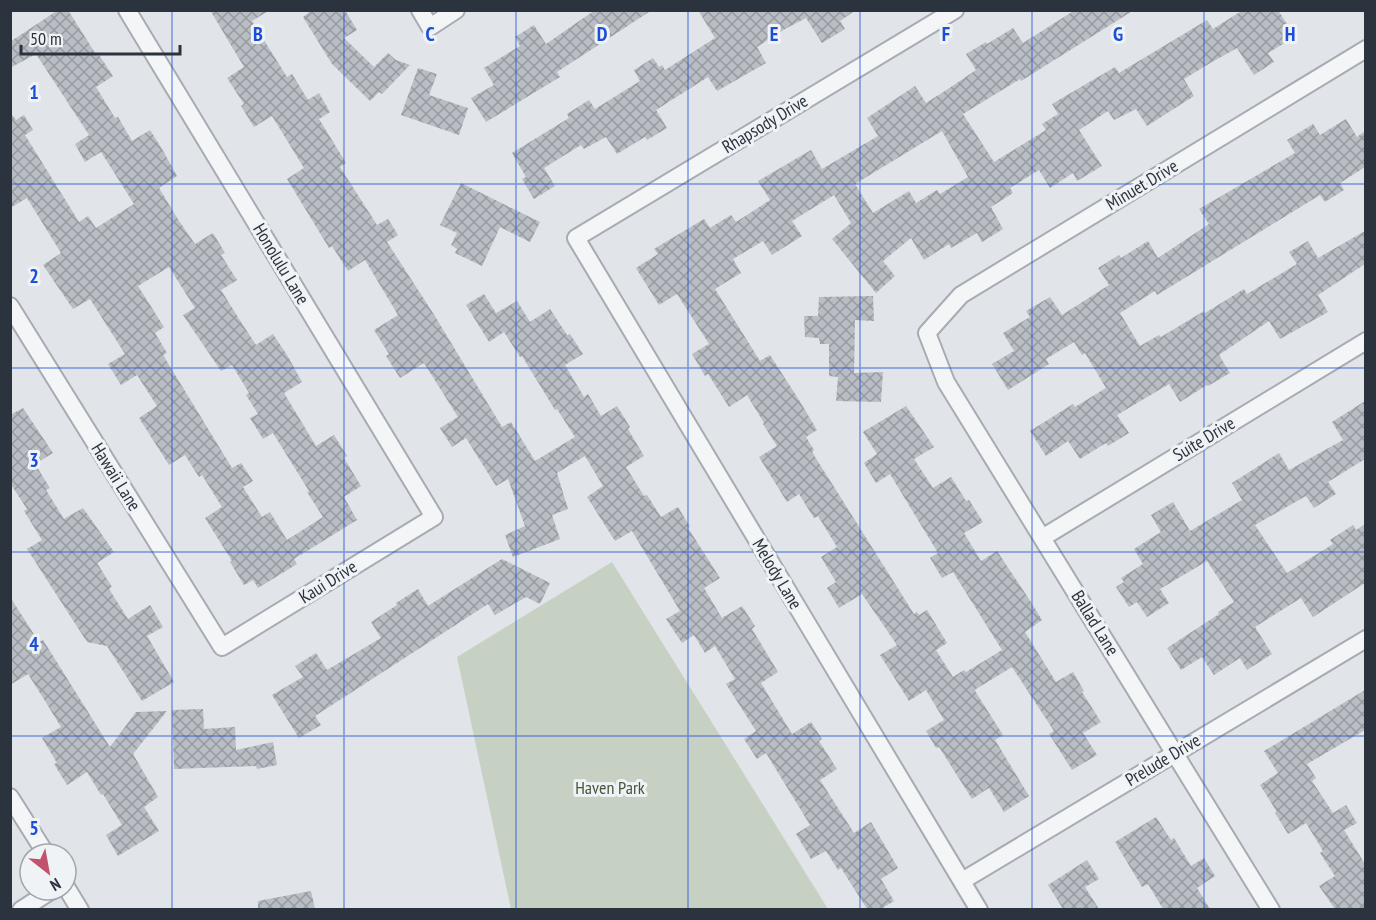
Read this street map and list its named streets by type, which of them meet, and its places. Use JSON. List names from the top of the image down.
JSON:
{
  "streets": {
    "street": [
      "Rhapsody Drive",
      "Minuet Drive",
      "Honolulu Lane",
      "Suite Drive",
      "Hawaii Lane",
      "Melody Lane",
      "Kaui Drive",
      "Ballad Lane",
      "Prelude Drive"
    ]
  },
  "crossings": [
    ["Rhapsody Drive", "Melody Lane"],
    ["Minuet Drive", "Ballad Lane"],
    ["Honolulu Lane", "Kaui Drive"],
    ["Suite Drive", "Ballad Lane"],
    ["Hawaii Lane", "Kaui Drive"],
    ["Melody Lane", "Prelude Drive"],
    ["Ballad Lane", "Prelude Drive"]
  ],
  "parks": ["Haven Park"],
  "scale_bar": "50 m",
  "north": "bottom right",
  "grid": {
    "columns": [
      "B",
      "C",
      "D",
      "E",
      "F",
      "G",
      "H"
    ],
    "rows": [
      "1",
      "2",
      "3",
      "4",
      "5"
    ]
  }
}
